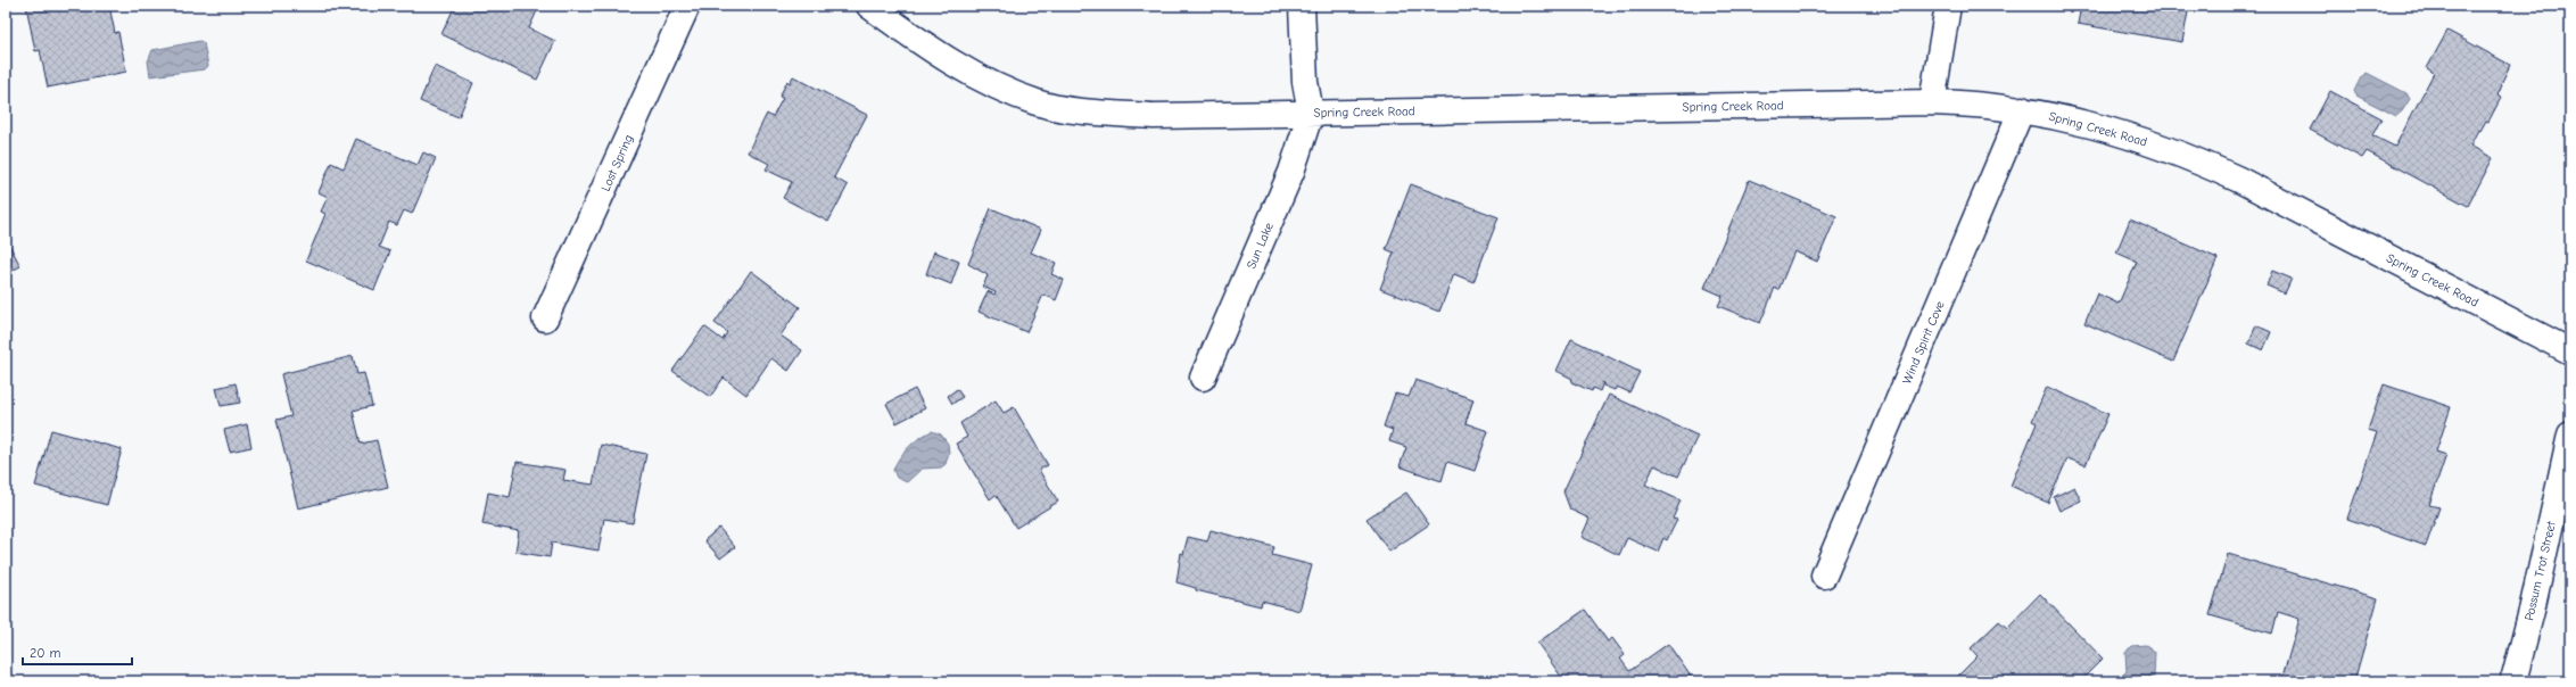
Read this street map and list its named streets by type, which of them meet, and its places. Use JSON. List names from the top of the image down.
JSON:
{
  "streets": {
    "street": [
      "Spring Creek Road",
      "Lost Spring",
      "Sun Lake",
      "Wind Spirit Cove",
      "Possum Trot Street"
    ]
  },
  "crossings": [
    ["Spring Creek Road", "Sun Lake"],
    ["Spring Creek Road", "Wind Spirit Cove"]
  ],
  "scale_bar": "20 m"
}
